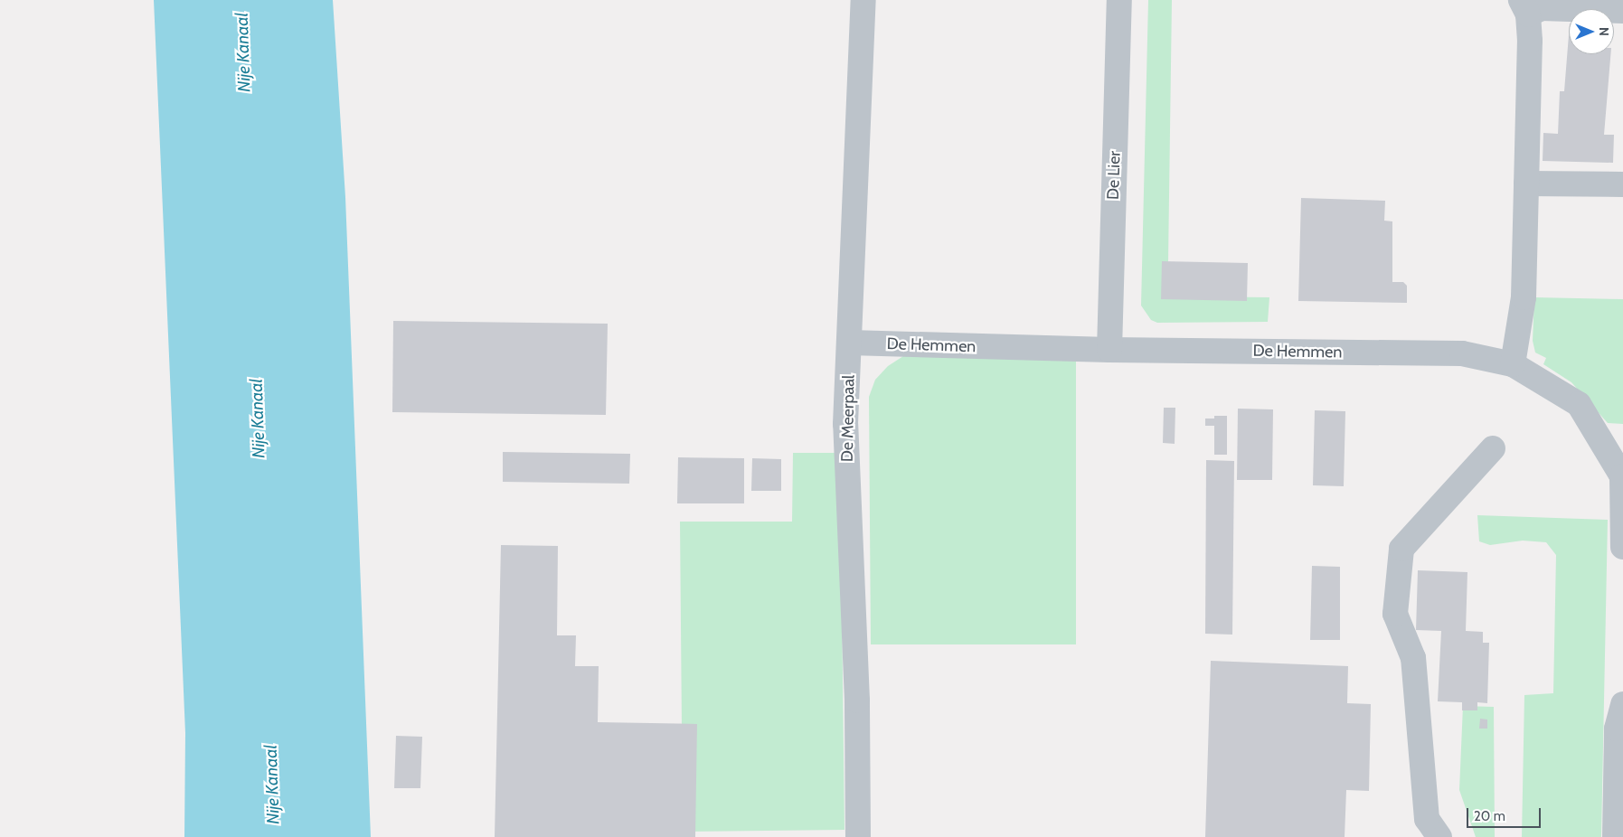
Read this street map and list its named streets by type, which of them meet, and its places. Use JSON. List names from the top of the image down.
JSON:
{
  "streets": {
    "street": ["De Lier", "De Hemmen", "De Meerpaal"]
  },
  "crossings": [
    ["De Lier", "De Hemmen"],
    ["De Hemmen", "De Meerpaal"]
  ],
  "water": ["Nije Kanaal"],
  "scale_bar": "20 m",
  "north": "right"
}
